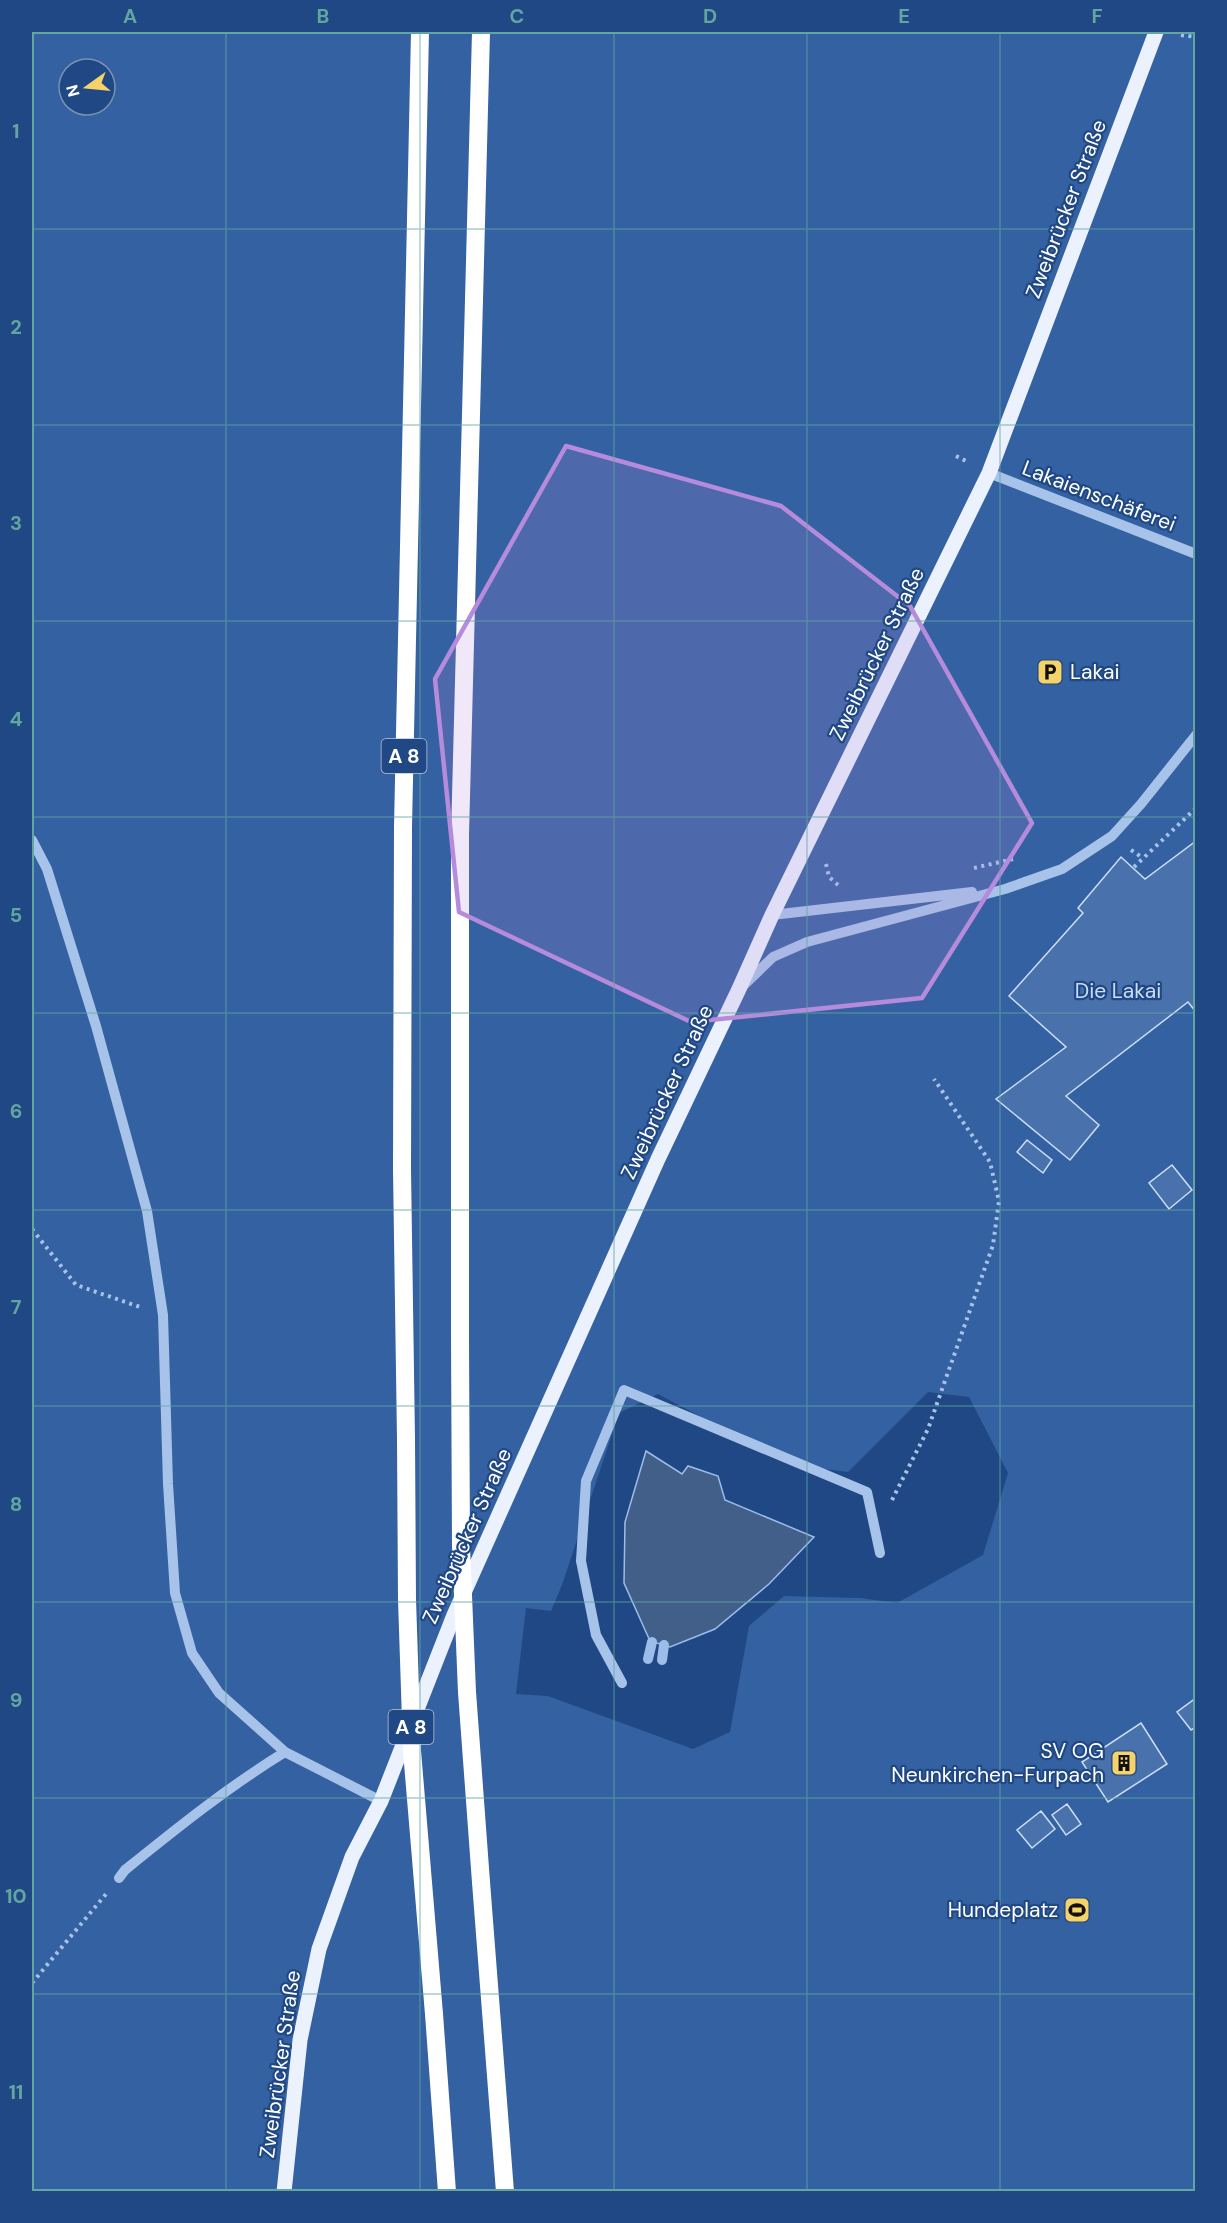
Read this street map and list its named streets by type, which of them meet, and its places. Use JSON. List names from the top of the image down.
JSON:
{
  "streets": {
    "highway": ["A 8"],
    "main road": ["Zweibrücker Straße"],
    "lane": ["Lakaienschäferei"]
  },
  "crossings": [
    ["Zweibrücker Straße", "Lakaienschäferei"]
  ],
  "parks": ["Die Lakai"],
  "places": {
    "parking": ["Lakai"],
    "building": ["SV OG Neunkirchen-Furpach"],
    "sports": ["Hundeplatz"]
  },
  "north": "left",
  "grid": {
    "columns": [
      "A",
      "B",
      "C",
      "D",
      "E",
      "F"
    ],
    "rows": [
      "1",
      "2",
      "3",
      "4",
      "5",
      "6",
      "7",
      "8",
      "9",
      "10",
      "11"
    ]
  }
}
